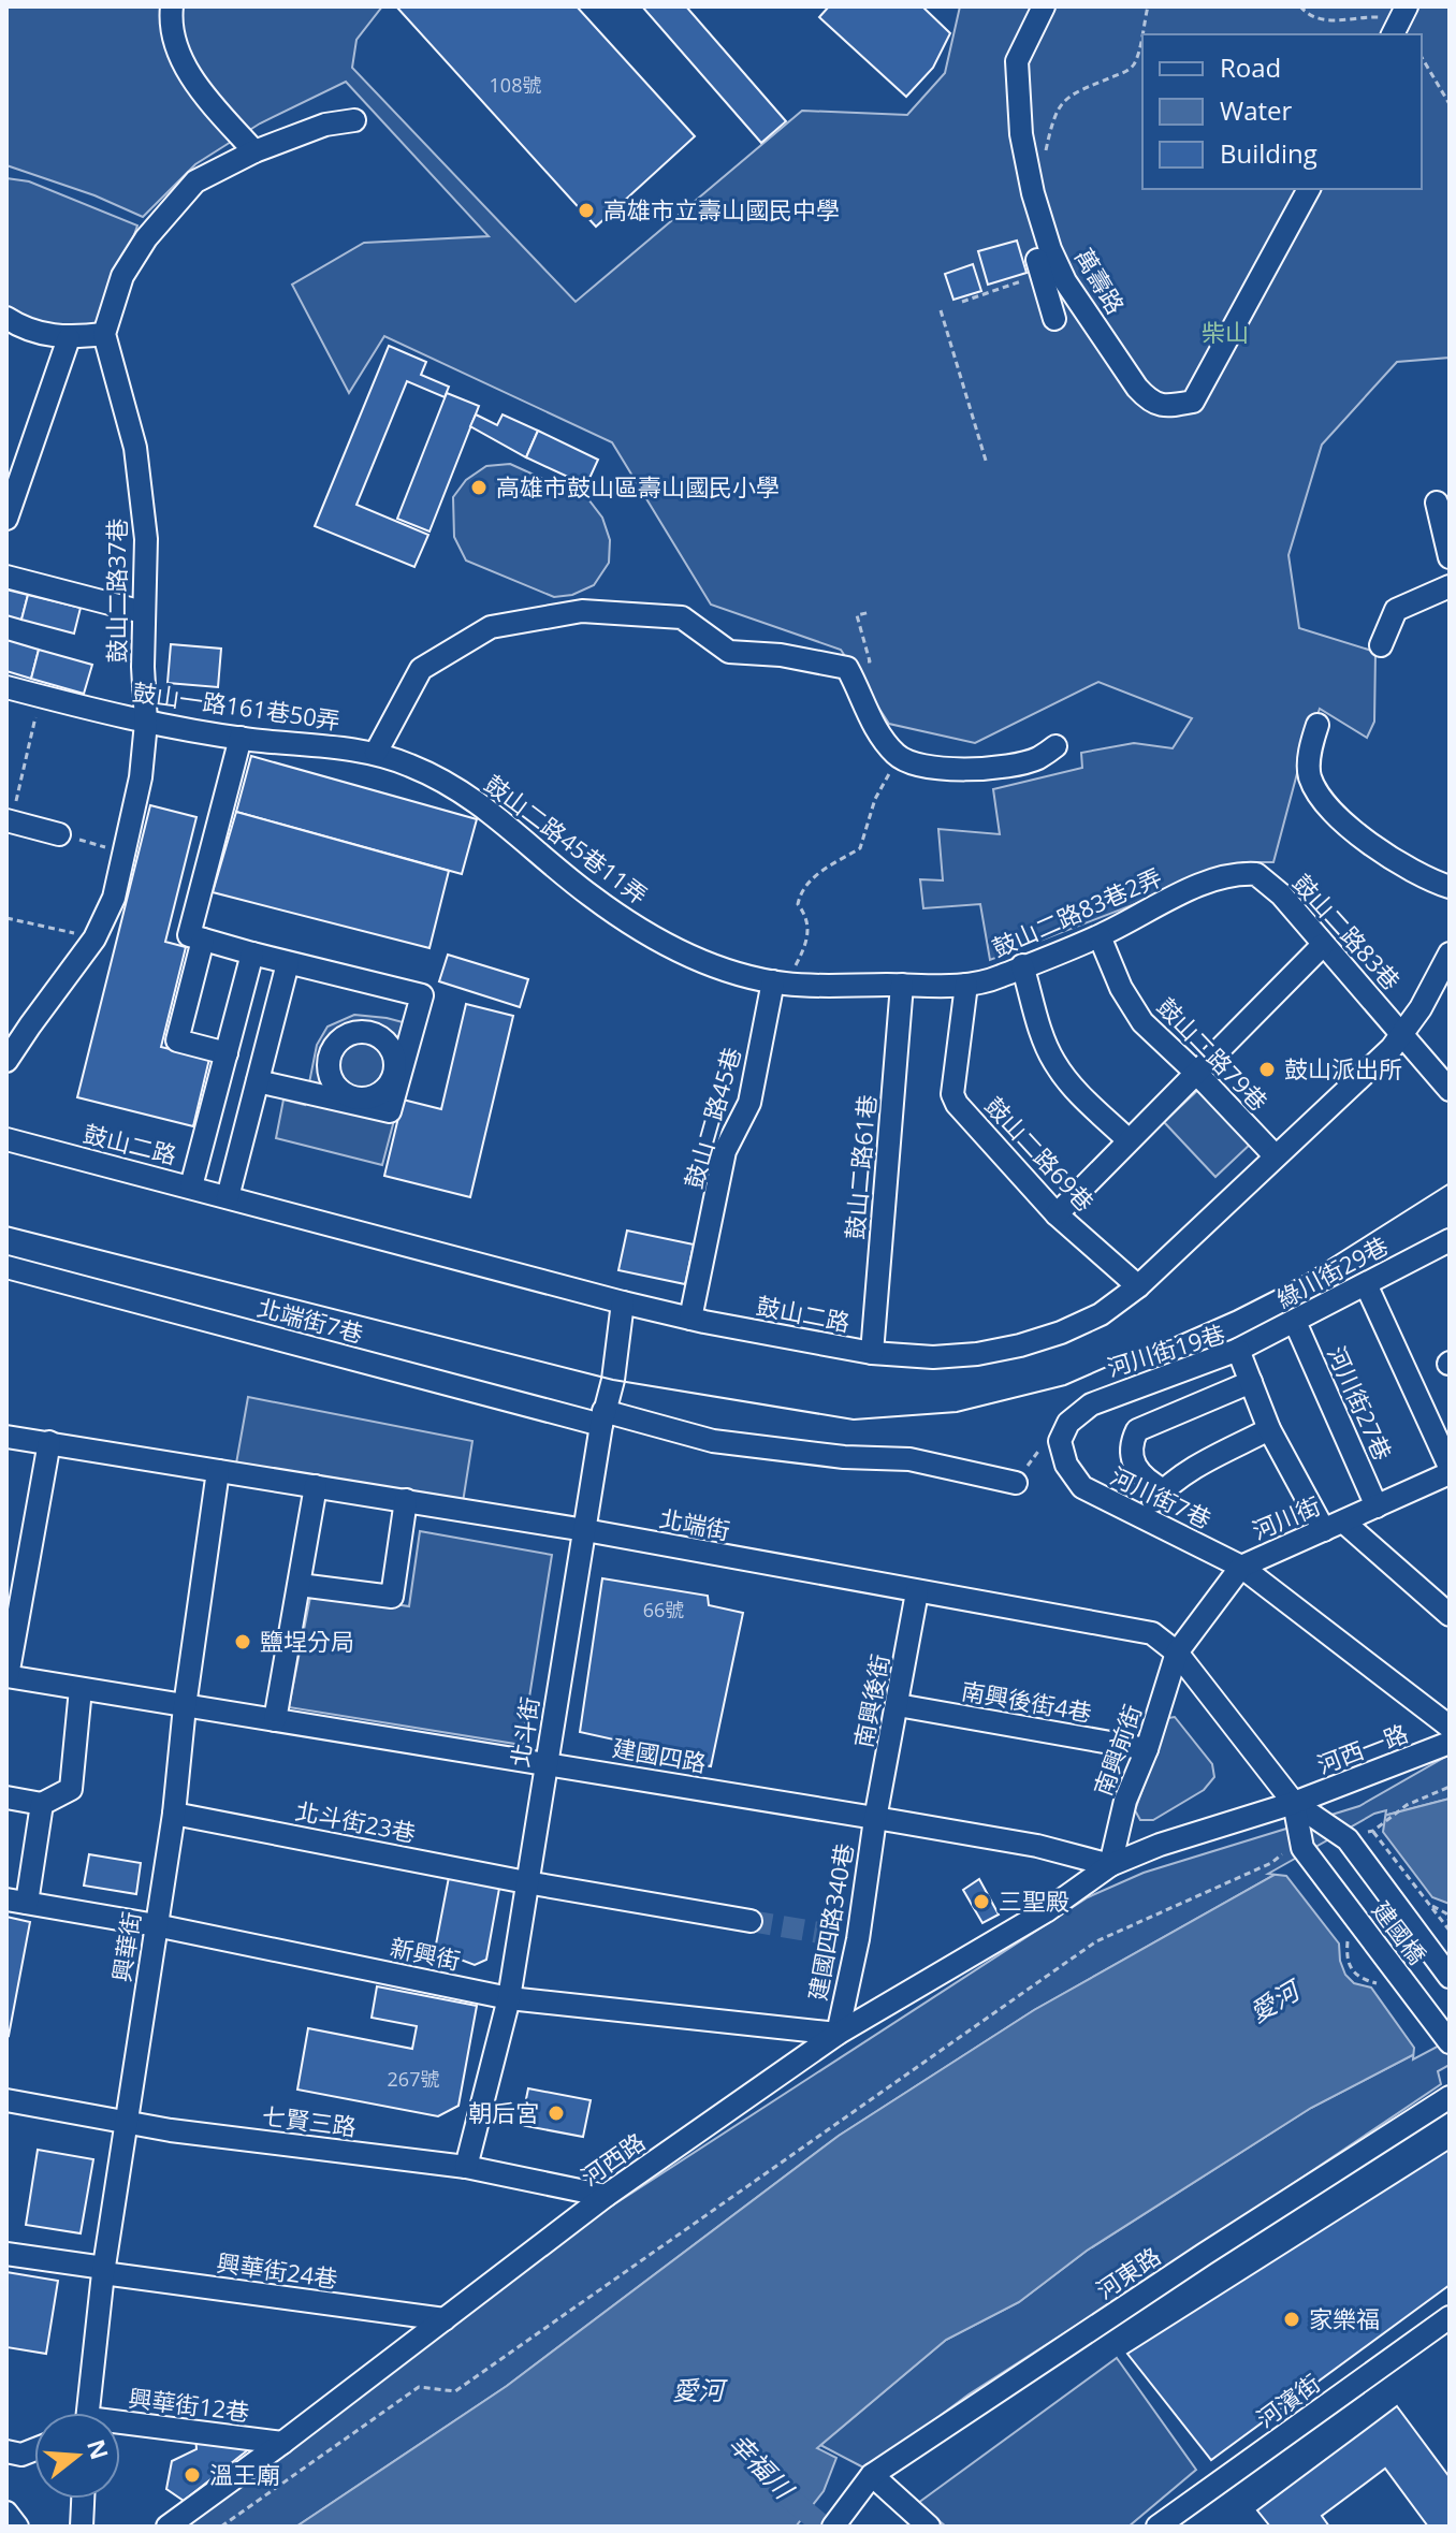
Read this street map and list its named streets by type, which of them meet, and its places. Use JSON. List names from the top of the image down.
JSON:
{
  "streets": {
    "street": [
      "萬壽路",
      "鼓山二路37巷",
      "鼓山一路161巷50弄",
      "鼓山二路45巷11弄",
      "鼓山二路83巷2弄",
      "鼓山二路83巷",
      "鼓山二路79巷",
      "鼓山二路45巷",
      "鼓山二路",
      "鼓山二路69巷",
      "鼓山二路61巷",
      "綠川街29巷",
      "北端街7巷",
      "河川街19巷",
      "河川街27巷",
      "河川街7巷",
      "河川街",
      "北端街",
      "南興後街",
      "南興後街4巷",
      "北斗街",
      "河西一路",
      "南興前街",
      "建國四路",
      "北斗街23巷",
      "建國四路340巷",
      "建國橋",
      "興華街",
      "新興街",
      "七賢三路",
      "河西路",
      "興華街24巷",
      "河東路",
      "河濱街",
      "興華街12巷"
    ]
  },
  "crossings": [
    ["鼓山二路37巷", "鼓山一路161巷50弄"],
    ["鼓山一路161巷50弄", "鼓山二路45巷11弄"],
    ["鼓山二路45巷11弄", "鼓山二路83巷2弄"],
    ["鼓山二路45巷11弄", "鼓山二路45巷"],
    ["鼓山二路83巷2弄", "鼓山二路83巷"],
    ["鼓山二路83巷2弄", "鼓山二路79巷"],
    ["鼓山二路83巷2弄", "鼓山二路45巷"],
    ["鼓山二路83巷2弄", "鼓山二路69巷"],
    ["鼓山二路83巷2弄", "鼓山二路61巷"],
    ["鼓山二路83巷", "鼓山二路"],
    ["鼓山二路79巷", "鼓山二路"],
    ["鼓山二路45巷", "鼓山二路"],
    ["鼓山二路", "鼓山二路69巷"],
    ["鼓山二路", "鼓山二路61巷"],
    ["鼓山二路", "北斗街"],
    ["綠川街29巷", "河川街19巷"],
    ["綠川街29巷", "河川街27巷"],
    ["北端街7巷", "北斗街"],
    ["河川街19巷", "河川街7巷"],
    ["河川街19巷", "河川街"],
    ["河川街27巷", "河川街"],
    ["河川街7巷", "河川街"],
    ["河川街", "北端街"],
    ["河川街", "南興前街"],
    ["北端街", "南興後街"],
    ["北端街", "北斗街"],
    ["北端街", "河西一路"],
    ["北端街", "南興前街"],
    ["北端街", "建國橋"],
    ["北端街", "興華街"],
    ["南興後街", "南興後街4巷"],
    ["南興後街", "建國四路"],
    ["南興後街", "建國四路340巷"],
    ["南興後街4巷", "南興前街"],
    ["北斗街", "建國四路"],
    ["北斗街", "北斗街23巷"],
    ["北斗街", "新興街"],
    ["北斗街", "七賢三路"],
    ["河西一路", "建國橋"],
    ["南興前街", "建國四路"],
    ["南興前街", "河西路"],
    ["建國四路", "建國四路340巷"],
    ["建國四路", "興華街"],
    ["建國四路", "河西路"],
    ["北斗街23巷", "興華街"],
    ["建國四路340巷", "新興街"],
    ["建國四路340巷", "河西路"],
    ["興華街", "新興街"],
    ["興華街", "七賢三路"],
    ["興華街", "興華街24巷"],
    ["新興街", "河西路"],
    ["七賢三路", "河西路"],
    ["河西路", "興華街24巷"],
    ["河西路", "興華街12巷"]
  ],
  "water": ["愛河", "幸福川"],
  "parks": ["柴山"],
  "places": [
    "高雄市立壽山國民中學",
    "高雄市鼓山區壽山國民小學",
    "鼓山派出所",
    "鹽埕分局",
    "三聖殿",
    "朝后宮",
    "家樂福",
    "溫王廟"
  ],
  "house_numbers": ["108號", "66號", "267號"],
  "legend": ["Road", "Water", "Building"],
  "north": "right"
}
